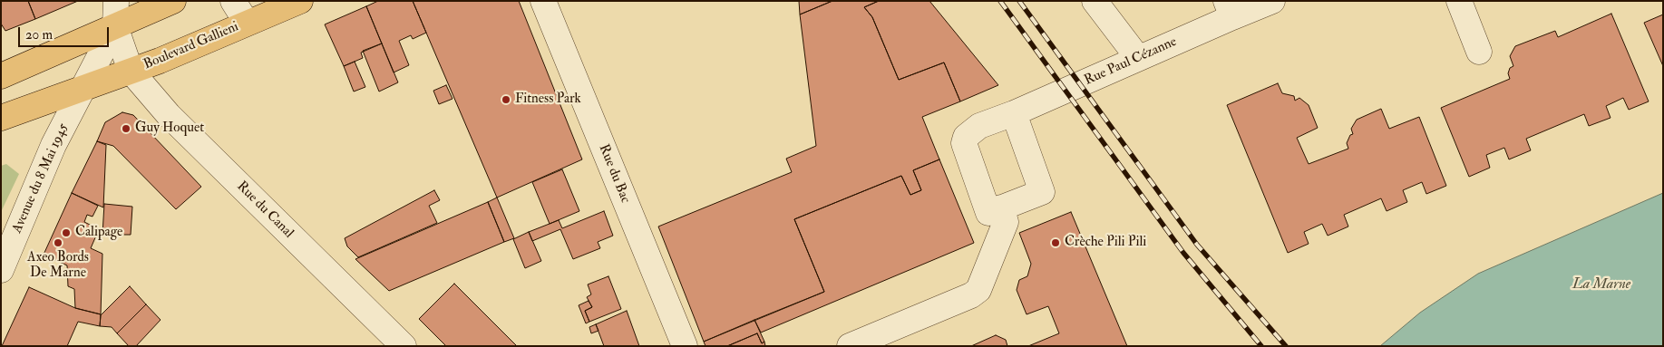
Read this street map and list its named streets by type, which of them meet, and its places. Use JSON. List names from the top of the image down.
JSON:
{
  "streets": {
    "main road": ["Boulevard Gallieni"],
    "street": [
      "Rue Paul Cézanne",
      "Rue du Bac",
      "Avenue du 8 Mai 1945",
      "Rue du Canal"
    ]
  },
  "crossings": [
    ["Boulevard Gallieni", "Avenue du 8 Mai 1945"],
    ["Boulevard Gallieni", "Rue du Canal"]
  ],
  "water": ["La Marne"],
  "places": [
    "Fitness Park",
    "Guy Hoquet",
    "Calipage",
    "Axeo Bords De Marne",
    "Crèche Pili Pili"
  ],
  "scale_bar": "20 m"
}
